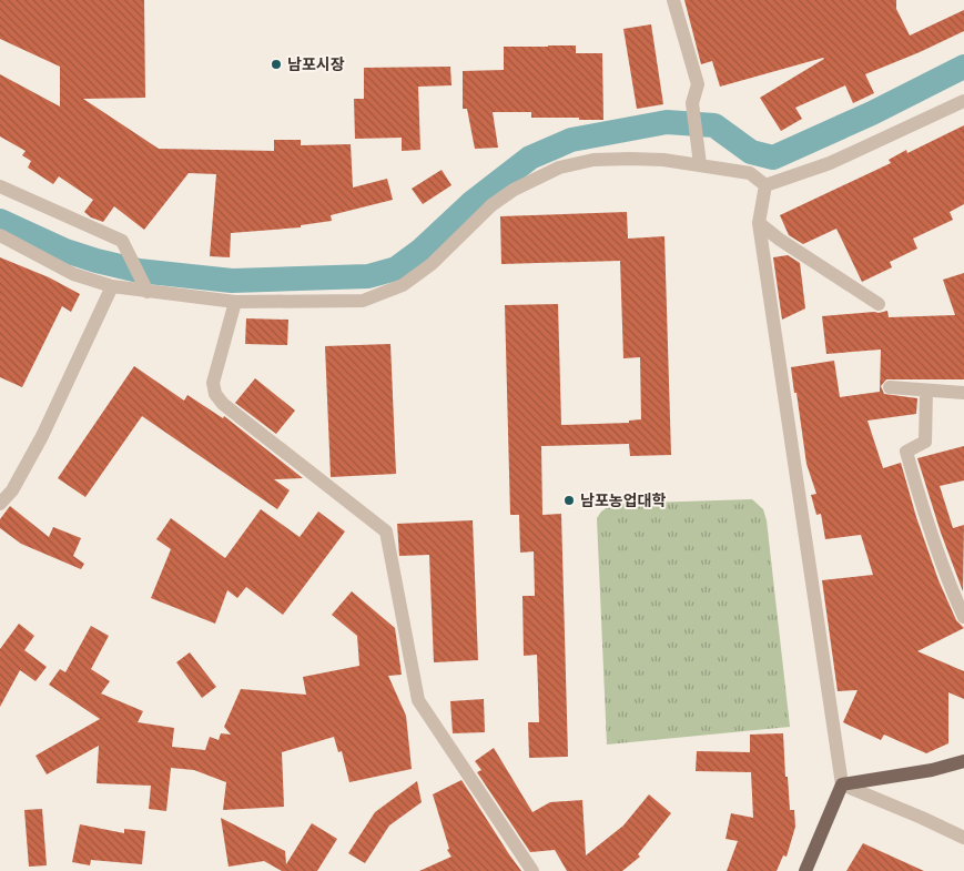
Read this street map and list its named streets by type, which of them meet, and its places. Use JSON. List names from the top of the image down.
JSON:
{
  "places": ["남포시장", "남포농업대학"]
}
